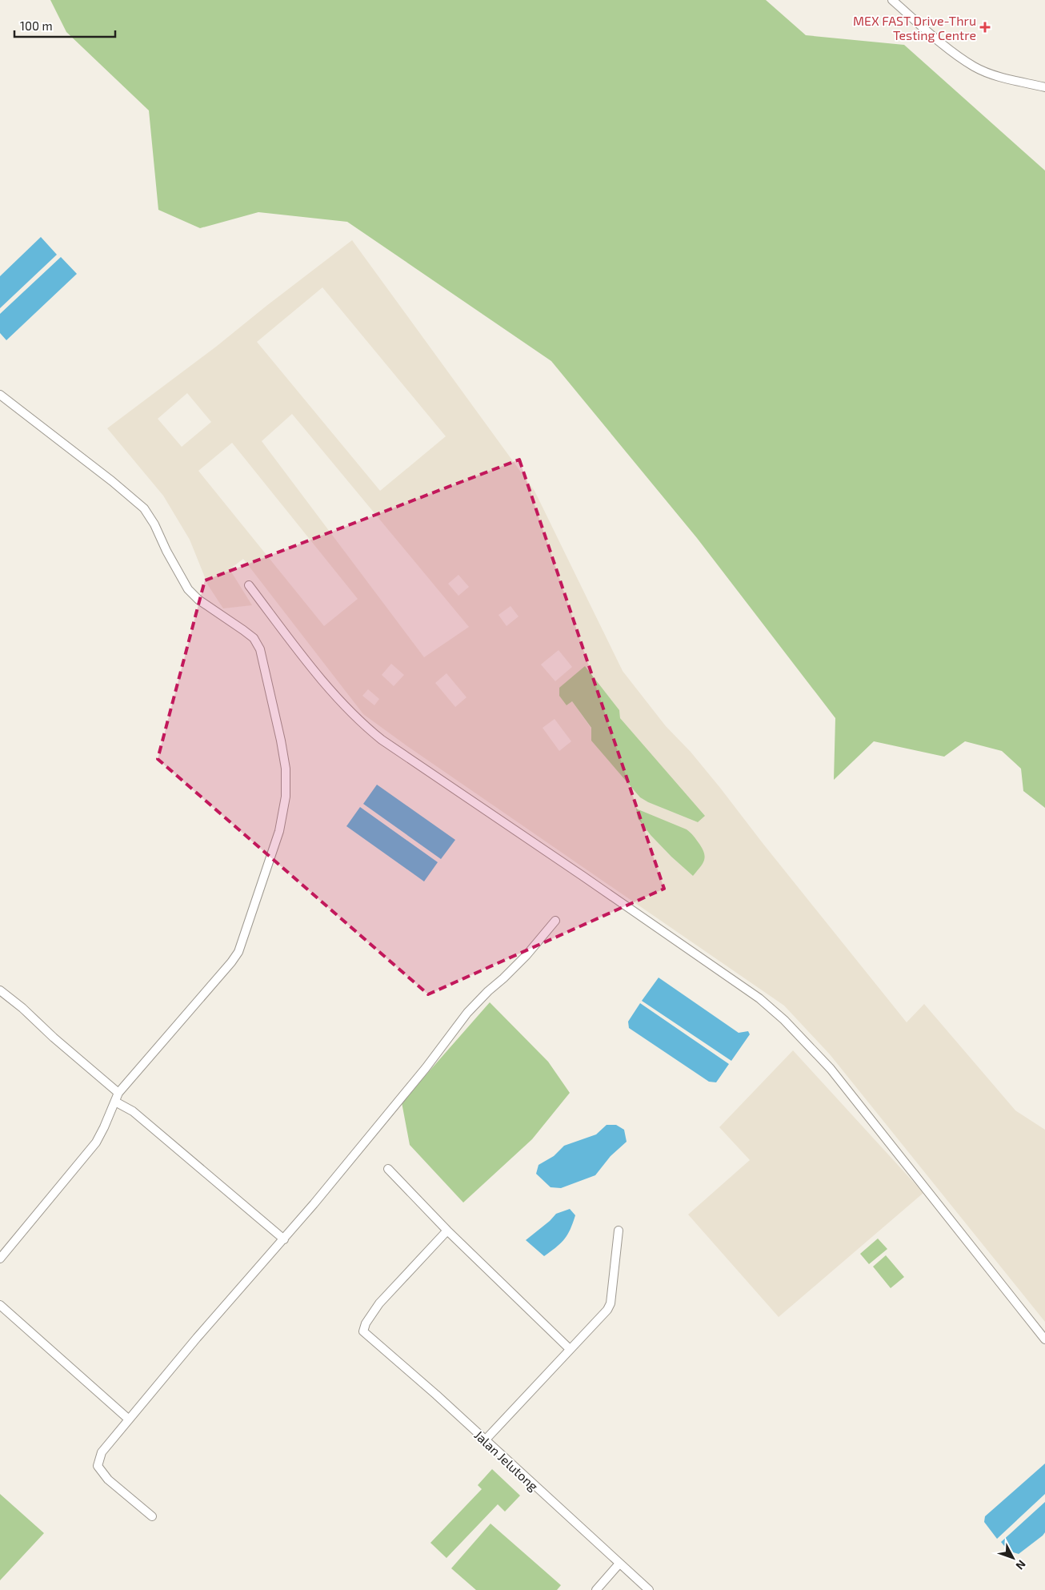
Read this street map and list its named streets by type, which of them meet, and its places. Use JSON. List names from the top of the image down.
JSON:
{
  "streets": {
    "street": ["Jalan Jelutong"]
  },
  "places": {
    "health": ["MEX FAST Drive-Thru Testing Centre"]
  },
  "scale_bar": "100 m",
  "north": "bottom right"
}
